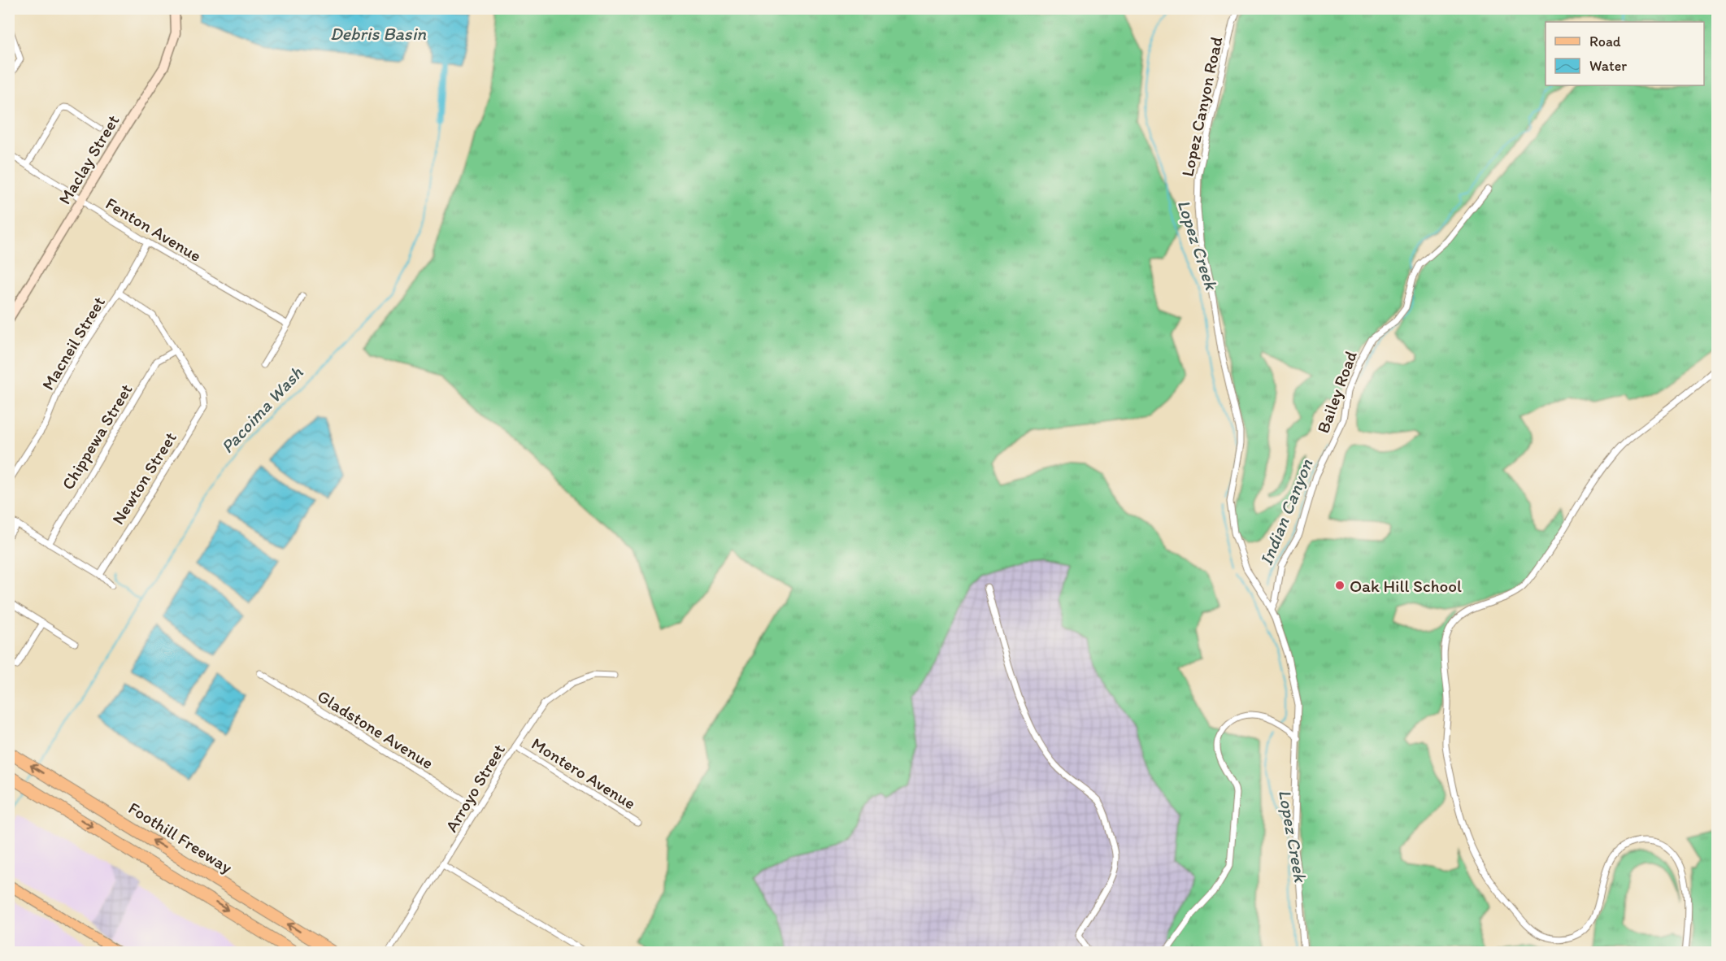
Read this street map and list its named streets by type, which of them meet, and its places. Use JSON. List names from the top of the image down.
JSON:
{
  "streets": {
    "highway": ["Foothill Freeway"],
    "street": [
      "Lopez Canyon Road",
      "Maclay Street",
      "Fenton Avenue",
      "Macneil Street",
      "Bailey Road",
      "Chippewa Street",
      "Newton Street",
      "Gladstone Avenue",
      "Montero Avenue",
      "Arroyo Street"
    ]
  },
  "crossings": [
    ["Lopez Canyon Road", "Bailey Road"],
    ["Maclay Street", "Fenton Avenue"],
    ["Fenton Avenue", "Macneil Street"],
    ["Chippewa Street", "Newton Street"],
    ["Gladstone Avenue", "Arroyo Street"],
    ["Montero Avenue", "Arroyo Street"]
  ],
  "water": [
    "Debris Basin",
    "Lopez Creek",
    "Pacoima Wash",
    "Indian Canyon"
  ],
  "places": ["Oak Hill School"],
  "legend": ["Road", "Water"]
}
